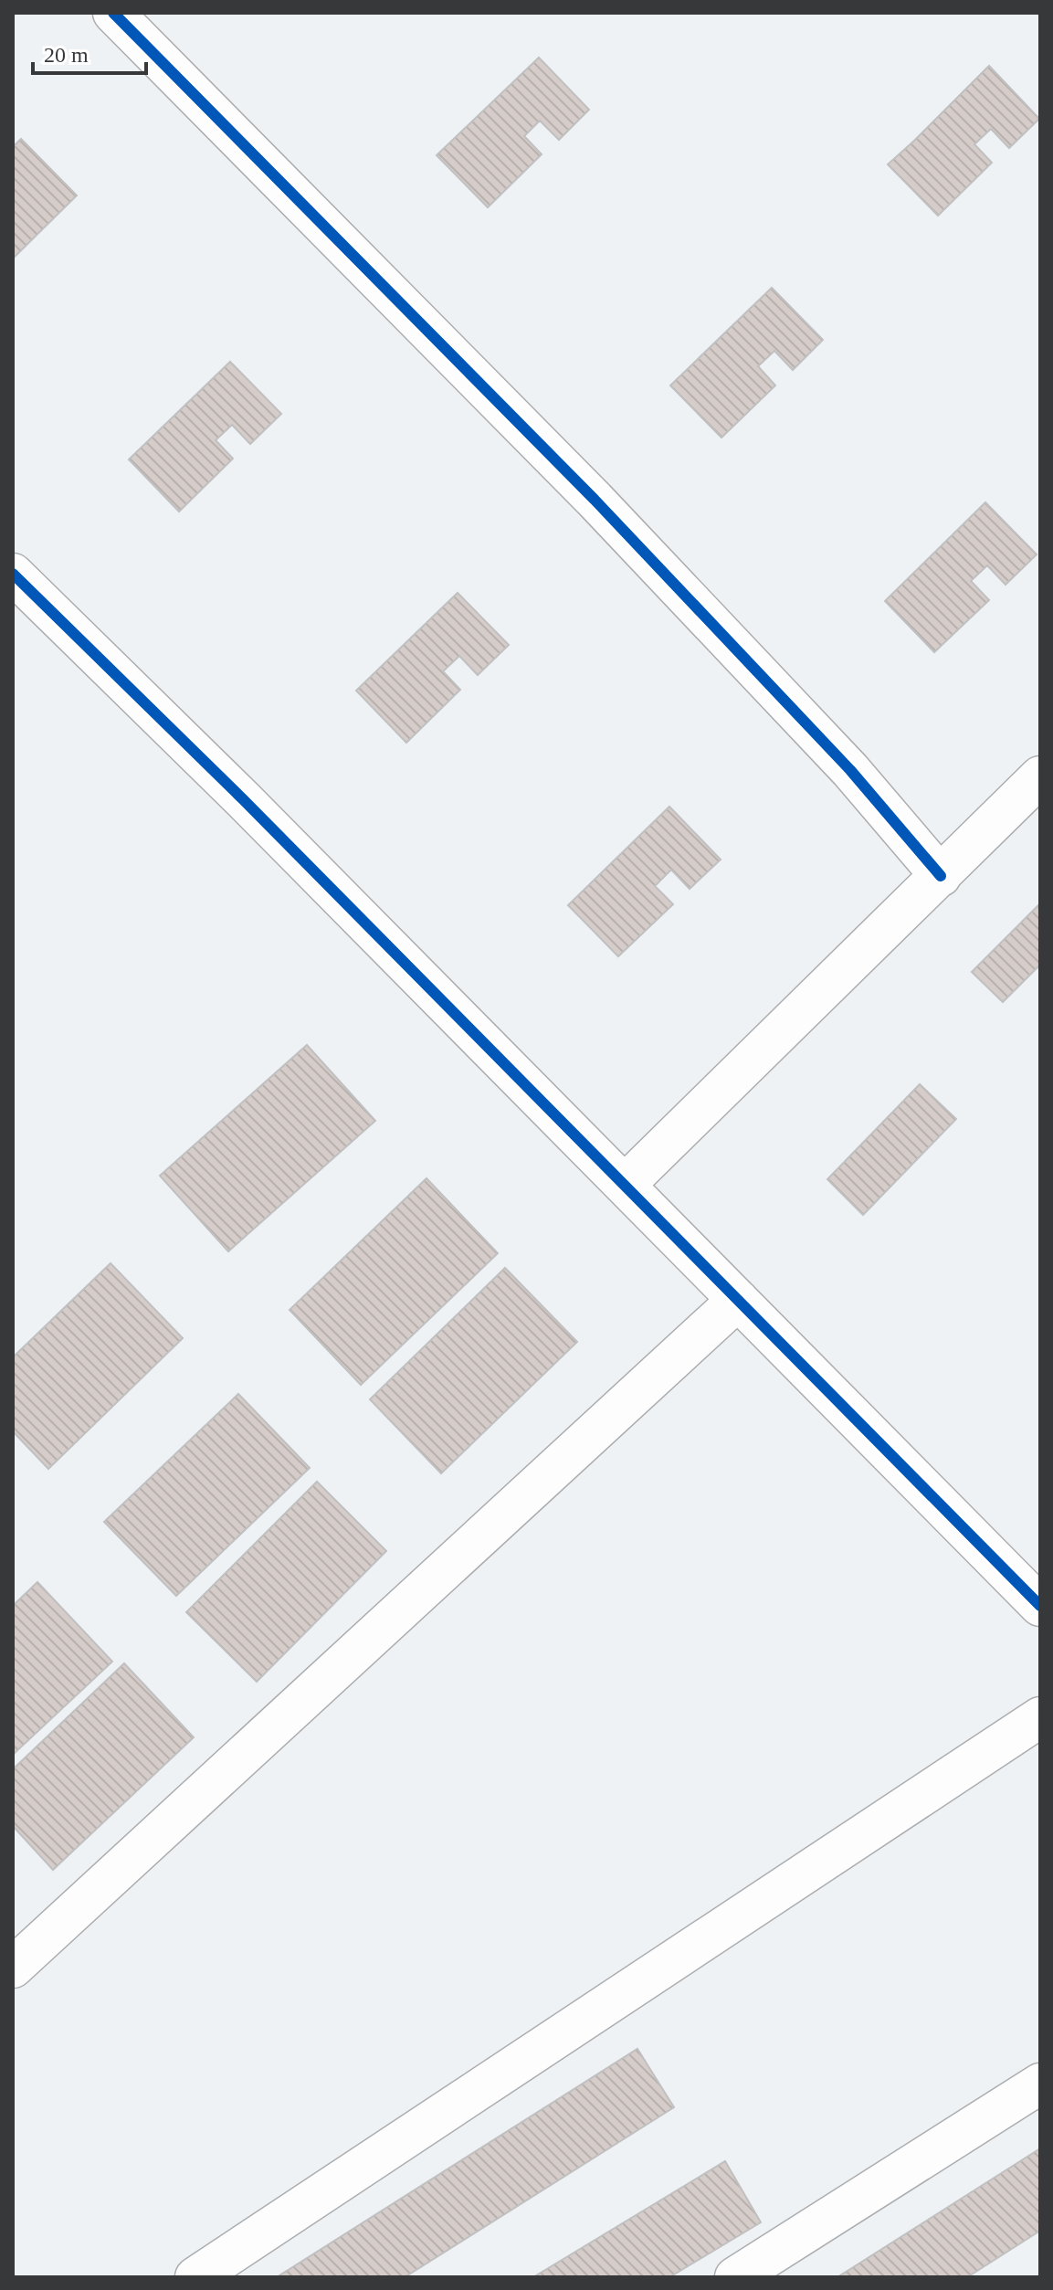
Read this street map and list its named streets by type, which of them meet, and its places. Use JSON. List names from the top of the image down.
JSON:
{
  "scale_bar": "20 m"
}
